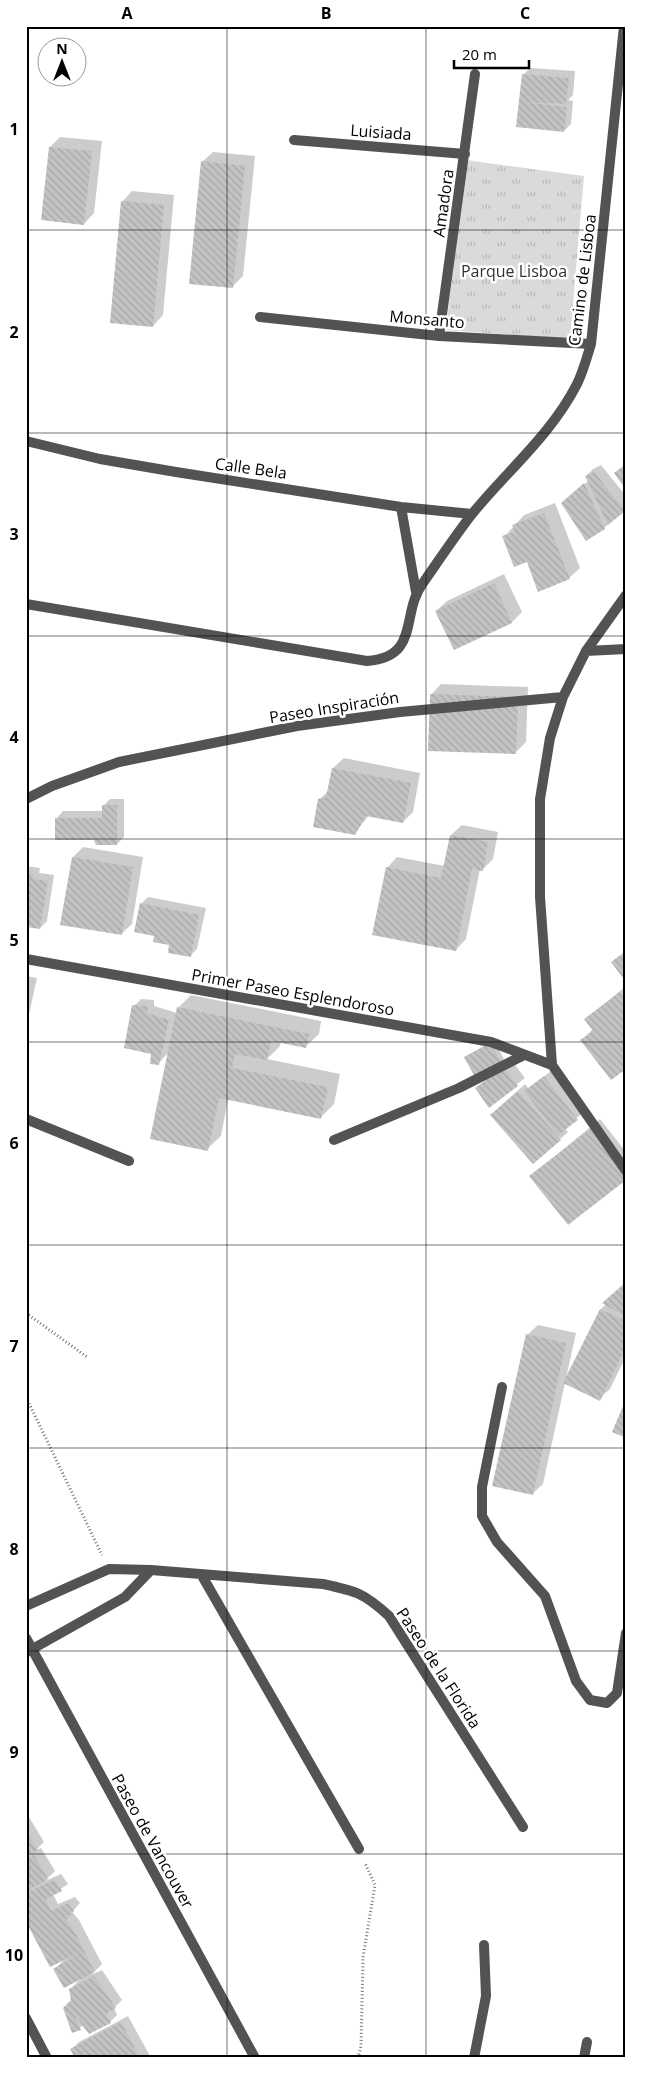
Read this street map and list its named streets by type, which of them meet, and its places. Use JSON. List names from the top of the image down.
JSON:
{
  "streets": {
    "street": [
      "Luisiada",
      "Amadora",
      "Camino de Lisboa",
      "Monsanto",
      "Calle Bela",
      "Paseo Inspiración",
      "Primer Paseo Esplendoroso",
      "Paseo de la Florida",
      "Paseo de Vancouver"
    ]
  },
  "crossings": [
    ["Luisiada", "Amadora"],
    ["Amadora", "Monsanto"],
    ["Camino de Lisboa", "Monsanto"],
    ["Camino de Lisboa", "Calle Bela"]
  ],
  "parks": ["Parque Lisboa"],
  "scale_bar": "20 m",
  "north": "top",
  "grid": {
    "columns": ["A", "B", "C"],
    "rows": [
      "1",
      "2",
      "3",
      "4",
      "5",
      "6",
      "7",
      "8",
      "9",
      "10"
    ]
  }
}
